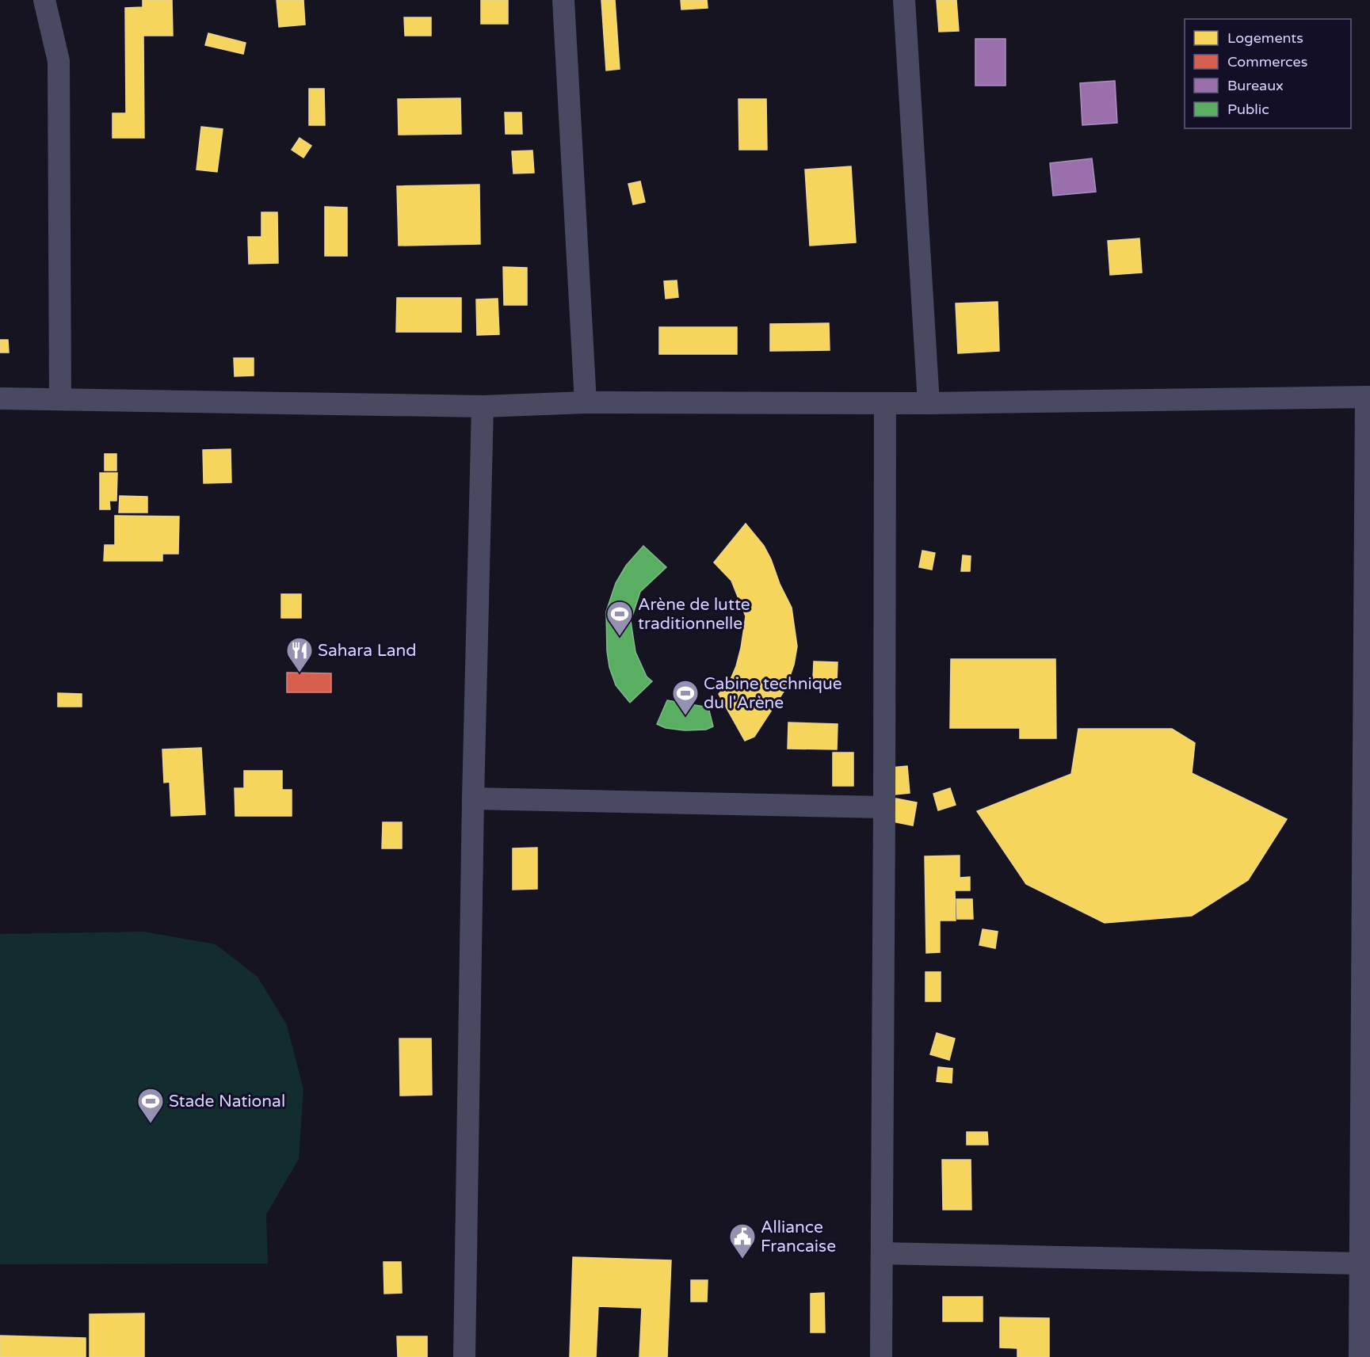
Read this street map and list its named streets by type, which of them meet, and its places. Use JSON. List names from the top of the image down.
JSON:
{
  "places": {
    "sports": ["Arène de lutte traditionnelle", "Cabine technique du l'Arène", "Stade National"],
    "restaurant": ["Sahara Land"],
    "public building": ["Alliance Francaise"]
  },
  "legend": [
    "Logements",
    "Commerces",
    "Bureaux",
    "Public"
  ]
}
